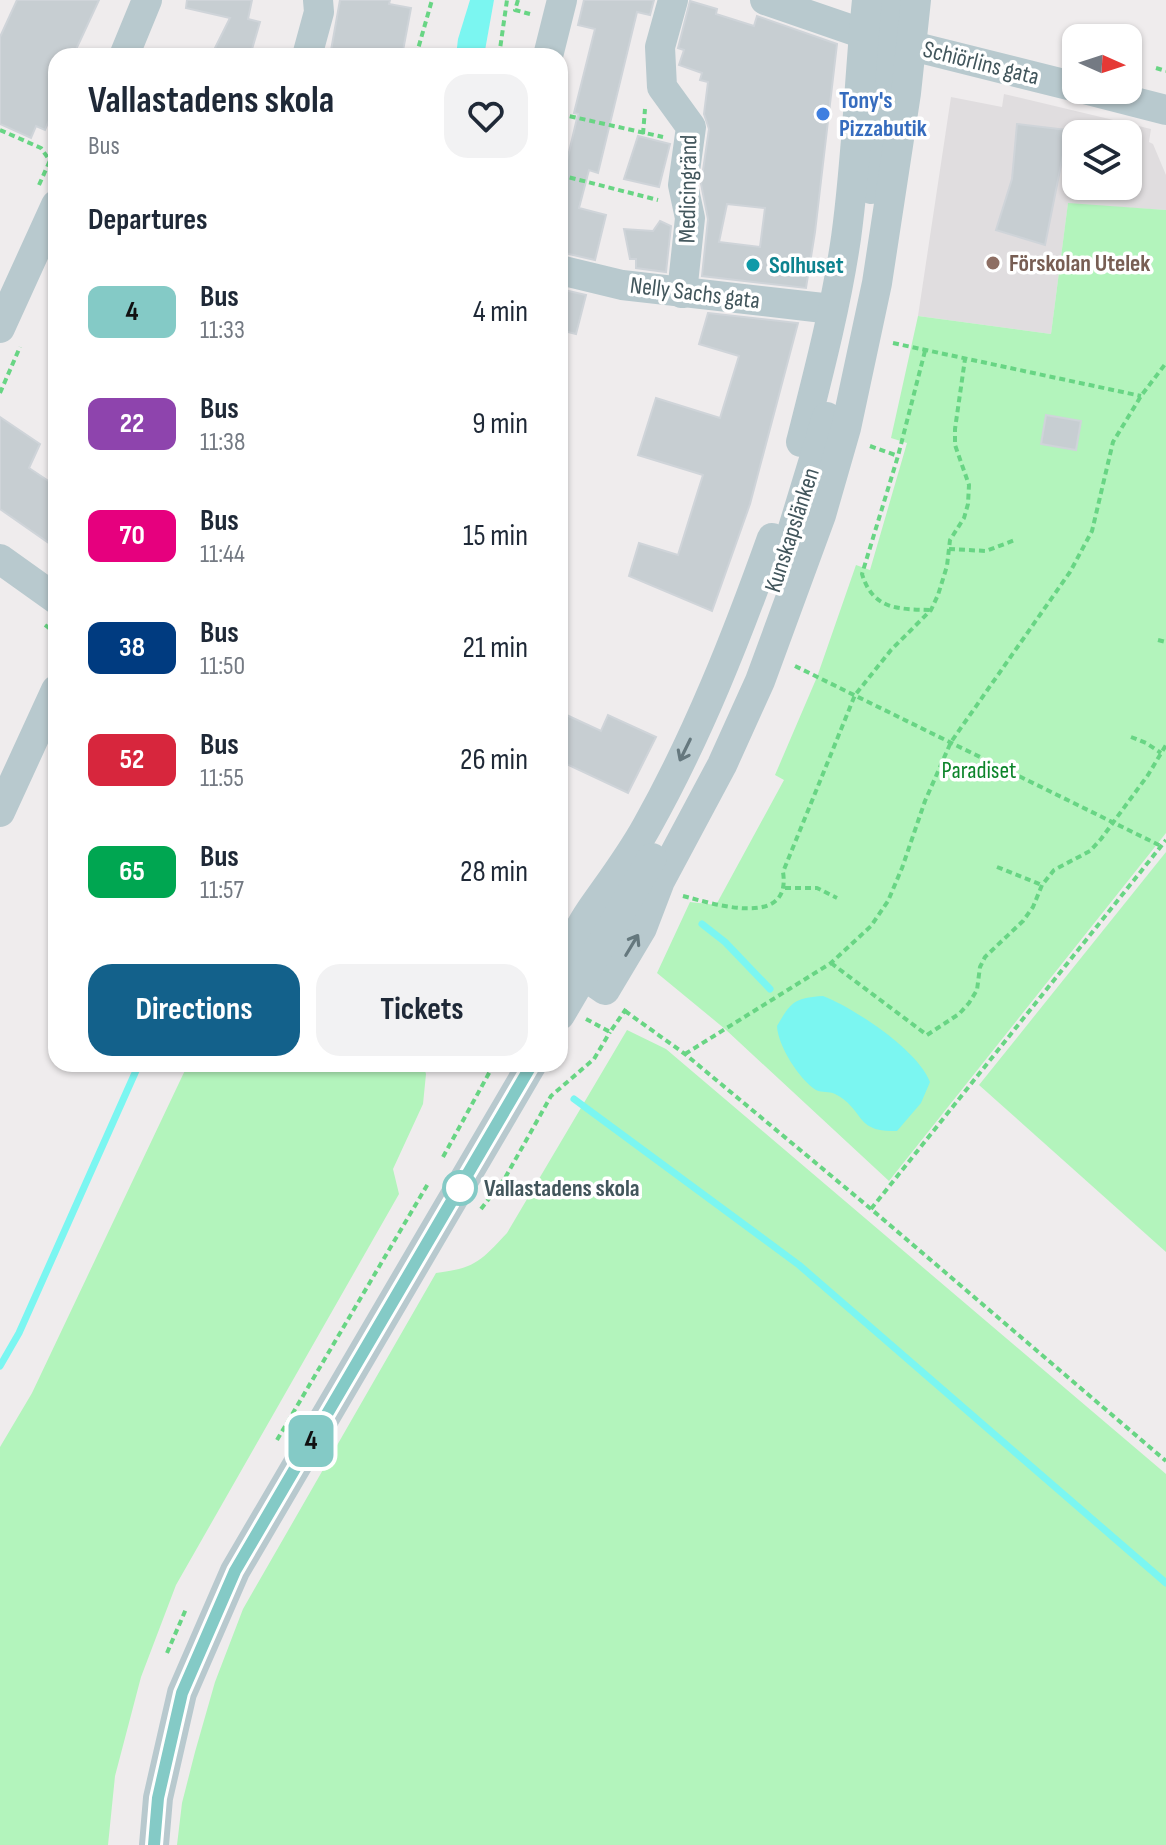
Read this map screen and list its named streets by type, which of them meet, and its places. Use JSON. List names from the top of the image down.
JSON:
{
  "streets": {
    "street": [
      "Schiörlins gata",
      "Medicingränd",
      "Nelly Sachs gata",
      "Kunskapslänken"
    ]
  },
  "crossings": [
    ["Schiörlins gata", "Kunskapslänken"],
    ["Medicingränd", "Nelly Sachs gata"]
  ],
  "parks": ["Paradiset"],
  "places": [
    "Tony's Pizzabutik",
    "Förskolan Utelek",
    "Solhuset",
    "Vallastadens skola"
  ],
  "lines": ["bus line 4"],
  "north": "right",
  "page": {
    "on_map": "4",
    "heading": [
      ["Vallastadens skola", "Bus"],
      "Departures"
    ],
    "list": [
      {
        "mark": "4",
        "name": "Bus",
        "note": "11:33",
        "value": "4 min"
      },
      {
        "mark": "22",
        "name": "Bus",
        "note": "11:38",
        "value": "9 min"
      },
      {
        "mark": "70",
        "name": "Bus",
        "note": "11:44",
        "value": "15 min"
      },
      {
        "mark": "38",
        "name": "Bus",
        "note": "11:50",
        "value": "21 min"
      },
      {
        "mark": "52",
        "name": "Bus",
        "note": "11:55",
        "value": "26 min"
      },
      {
        "mark": "65",
        "name": "Bus",
        "note": "11:57",
        "value": "28 min"
      }
    ],
    "buttons": ["Directions", "Tickets"]
  }
}
